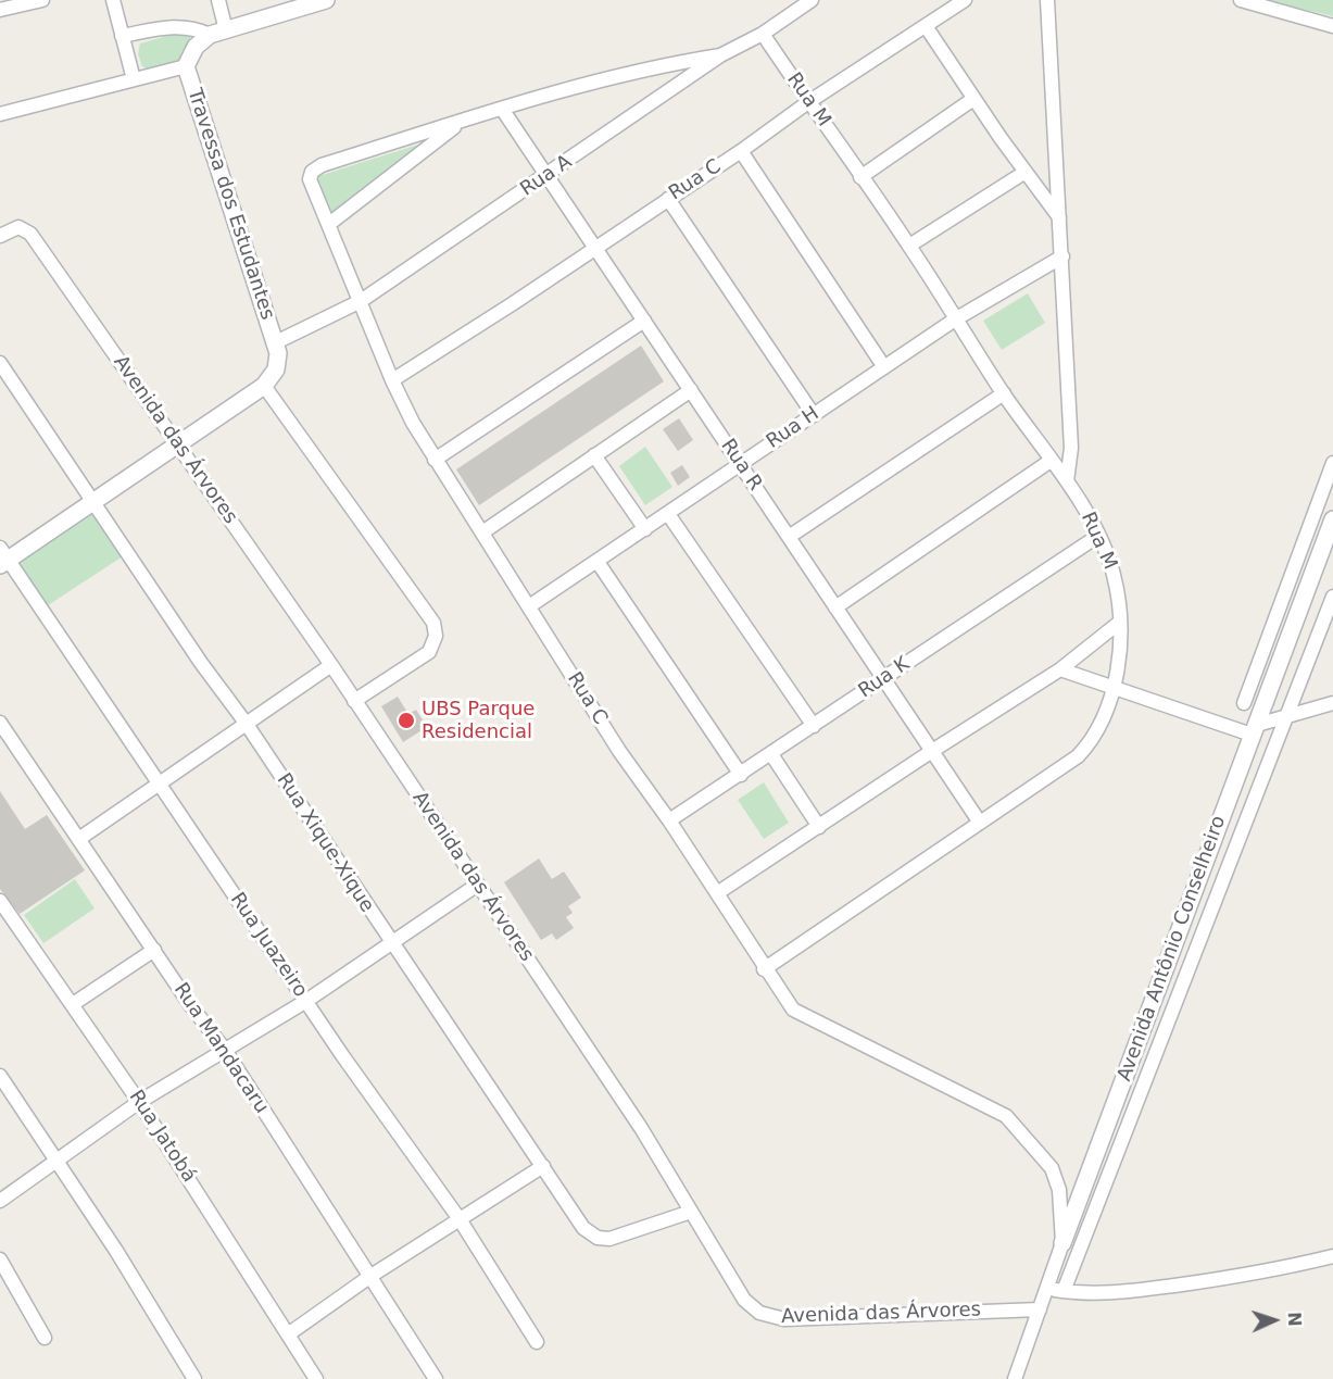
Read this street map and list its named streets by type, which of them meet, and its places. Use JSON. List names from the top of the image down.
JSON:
{
  "streets": {
    "street": [
      "Rua M",
      "Rua A",
      "Rua C",
      "Travessa dos Estudantes",
      "Rua H",
      "Avenida das Árvores",
      "Rua R",
      "Rua K",
      "Rua Xique-Xique",
      "Rua Juazeiro",
      "Avenida Antônio Conselheiro",
      "Rua Mandacaru",
      "Rua Jatobá"
    ]
  },
  "crossings": [
    ["Rua M", "Rua A"],
    ["Rua M", "Rua C"],
    ["Rua M", "Rua H"],
    ["Rua M", "Rua R"],
    ["Rua M", "Rua K"],
    ["Rua A", "Rua C"],
    ["Rua A", "Travessa dos Estudantes"],
    ["Rua A", "Rua R"],
    ["Rua C", "Rua H"],
    ["Rua C", "Rua R"],
    ["Rua C", "Rua K"],
    ["Rua C", "Avenida Antônio Conselheiro"],
    ["Rua H", "Rua R"],
    ["Avenida das Árvores", "Rua Xique-Xique"],
    ["Avenida das Árvores", "Avenida Antônio Conselheiro"],
    ["Rua R", "Rua K"]
  ],
  "places": ["UBS Parque Residencial"],
  "north": "right"
}
